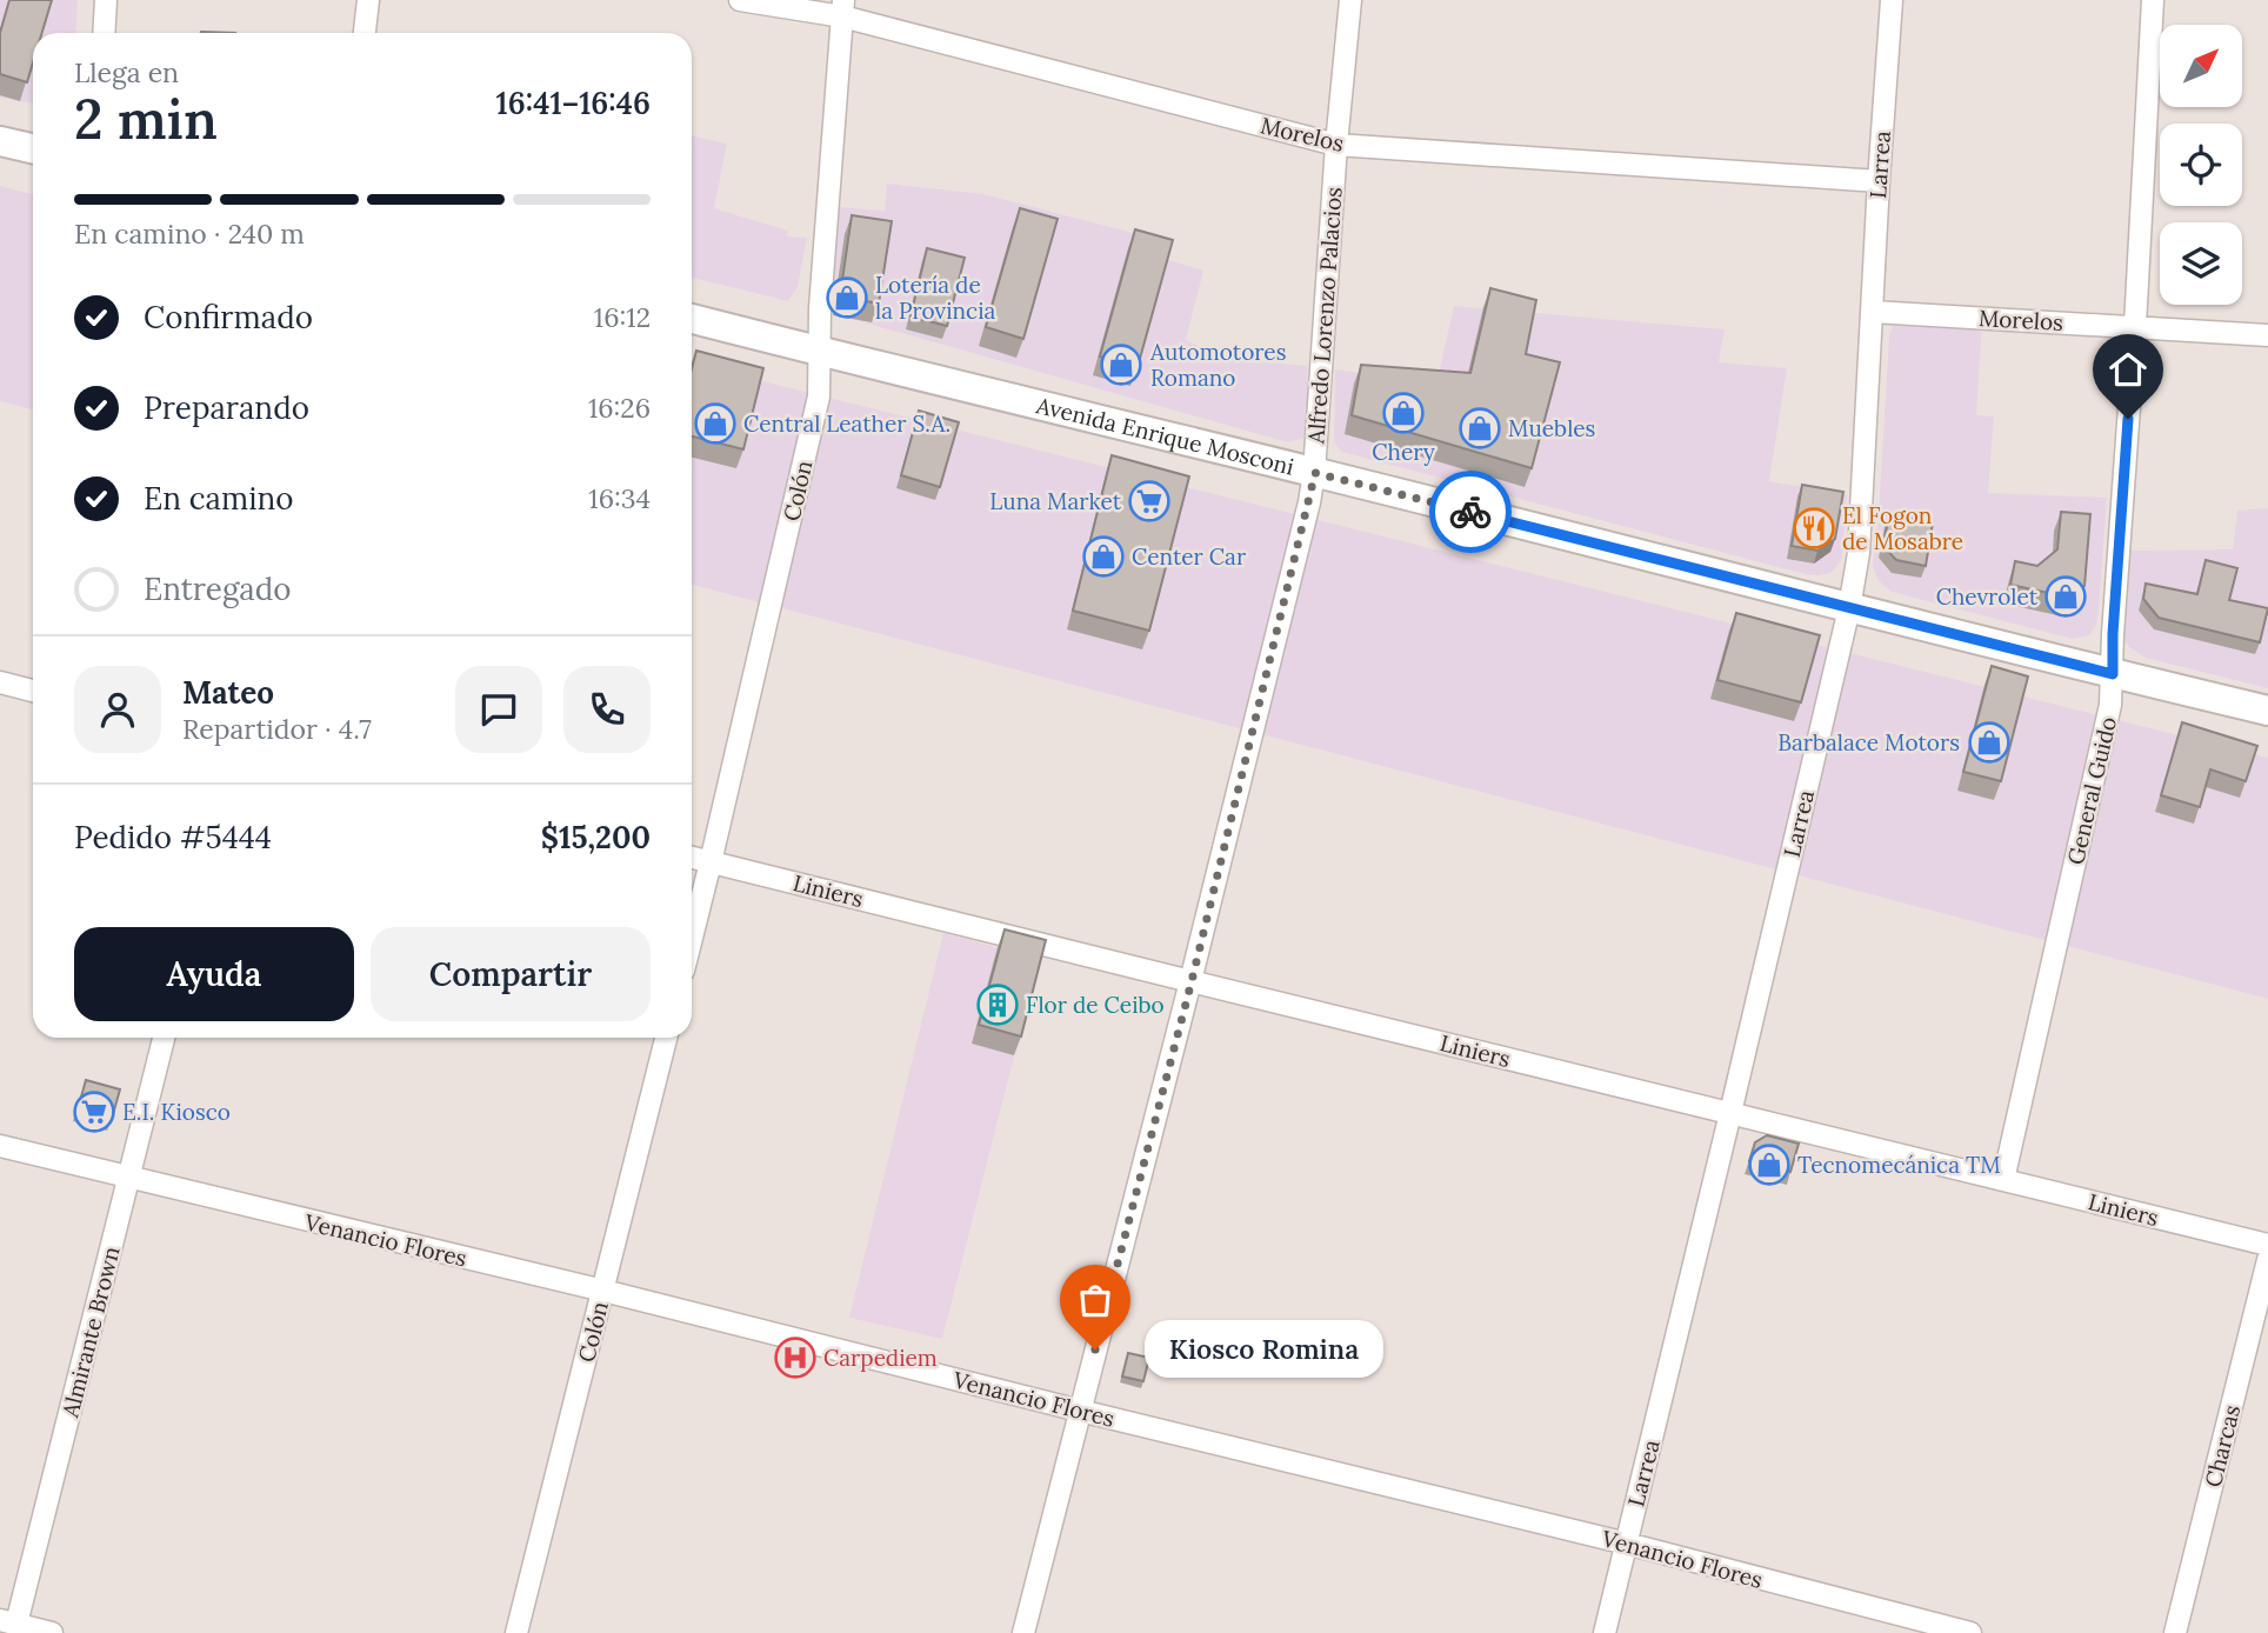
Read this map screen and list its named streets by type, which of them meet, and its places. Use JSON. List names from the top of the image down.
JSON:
{
  "streets": {
    "main road": ["Avenida Enrique Mosconi"],
    "street": [
      "Morelos",
      "Larrea",
      "Alfredo Lorenzo Palacios",
      "Colón",
      "General Guido",
      "Liniers",
      "Venancio Flores",
      "Almirante Brown",
      "Charcas"
    ]
  },
  "crossings": [
    ["Morelos", "Larrea"],
    ["Morelos", "Alfredo Lorenzo Palacios"],
    ["Morelos", "Colón"],
    ["Morelos", "General Guido"],
    ["Larrea", "Avenida Enrique Mosconi"],
    ["Larrea", "Liniers"],
    ["Larrea", "Venancio Flores"],
    ["Alfredo Lorenzo Palacios", "Avenida Enrique Mosconi"],
    ["Alfredo Lorenzo Palacios", "Liniers"],
    ["Alfredo Lorenzo Palacios", "Venancio Flores"],
    ["Avenida Enrique Mosconi", "Colón"],
    ["Avenida Enrique Mosconi", "General Guido"],
    ["Colón", "Liniers"],
    ["Colón", "Venancio Flores"],
    ["General Guido", "Liniers"],
    ["Venancio Flores", "Almirante Brown"]
  ],
  "places": {
    "shop": [
      "Lotería de la Provincia",
      "Automotores Romano",
      "Chery",
      "Central Leather S.A.",
      "Muebles",
      "Center Car",
      "Chevrolet",
      "Barbalace Motors",
      "Tecnomecánica TM"
    ],
    "supermarket": ["Luna Market", "E.I. Kiosco"],
    "restaurant": ["El Fogon de Mosabre"],
    "building": ["Flor de Ceibo"],
    "other": ["Kiosco Romina"],
    "hospital": ["Carpediem"]
  },
  "north": "top right",
  "page": {
    "heading": ["2 min", "Llega en", "16:41–16:46"],
    "panel": [
      "Mateo",
      "Repartidor · 4.7",
      "Pedido #5444",
      "$15,200"
    ],
    "bar": "En camino · 240 m",
    "list": [
      ["Confirmado", "16:12"],
      ["Preparando", "16:26"],
      ["En camino", "16:34"],
      "Entregado"
    ],
    "buttons": ["Ayuda", "Compartir"],
    "bubble": "Kiosco Romina"
  }
}
